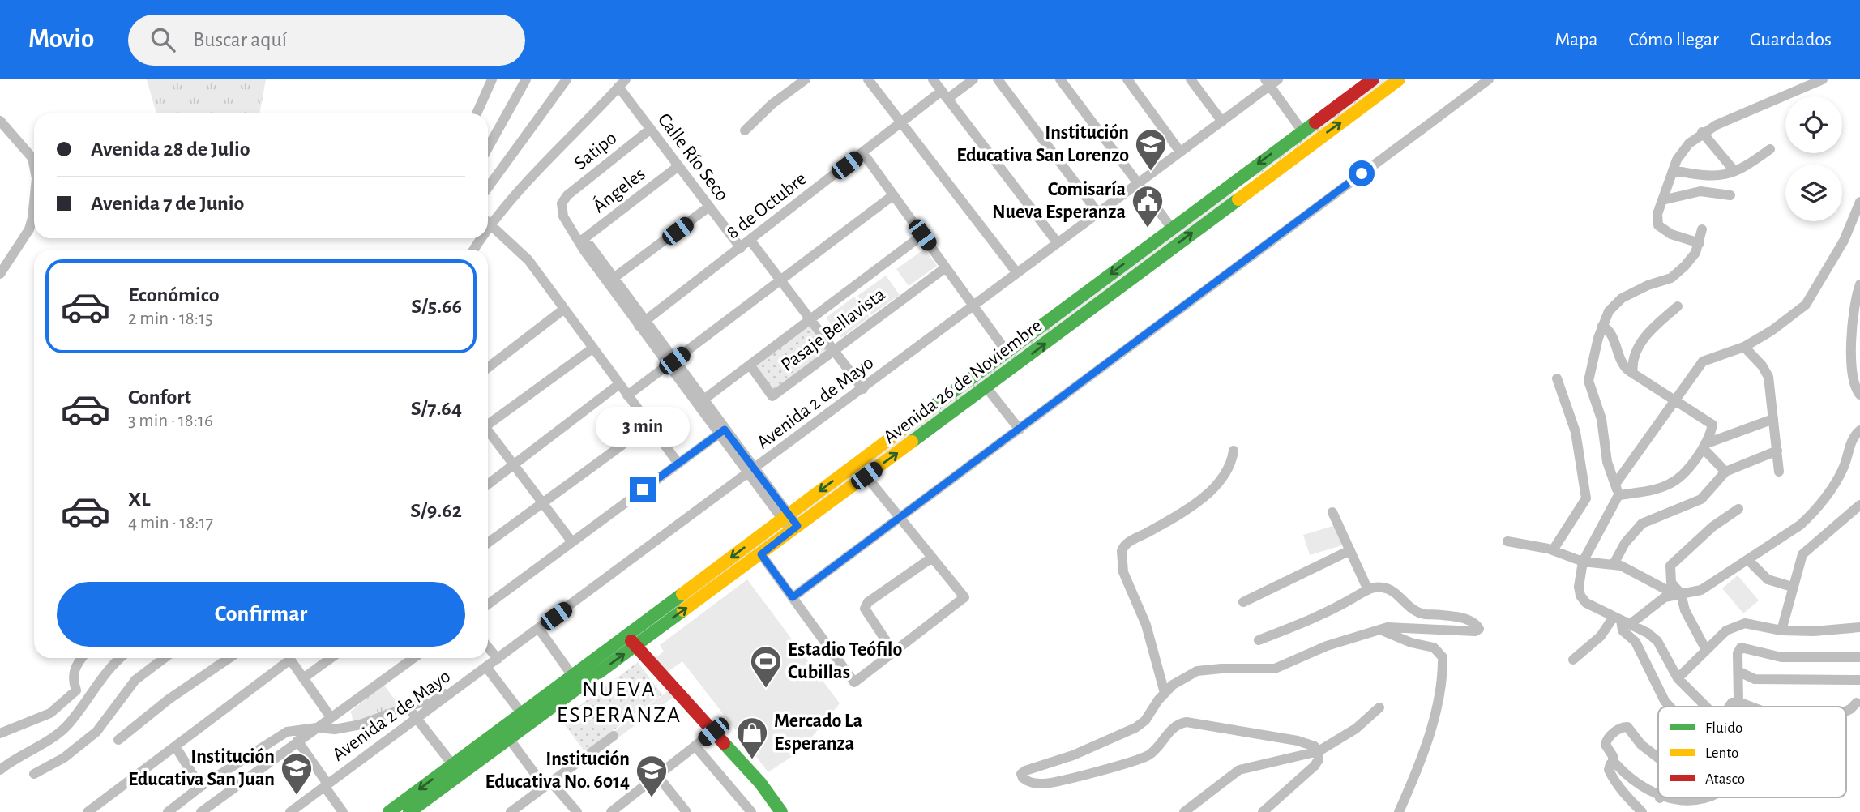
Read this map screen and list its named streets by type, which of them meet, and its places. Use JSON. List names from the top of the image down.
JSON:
{
  "streets": {
    "main road": ["Avenida 26 de Noviembre"],
    "street": [
      "Satipo",
      "Calle Río Seco",
      "Ángeles",
      "8 de Octubre",
      "Pasaje Bellavista",
      "Avenida 2 de Mayo"
    ]
  },
  "crossings": [
    ["Satipo", "Calle Río Seco"],
    ["Satipo", "Ángeles"],
    ["Calle Río Seco", "Ángeles"],
    ["Calle Río Seco", "8 de Octubre"]
  ],
  "districts": ["NUEVA ESPERANZA"],
  "places": {
    "school or university": ["Institución Educativa San Lorenzo", "Institución Educativa San Juan", "Institución Educativa No. 6014"],
    "public building": ["Comisaría Nueva Esperanza"],
    "sports": ["Estadio Teófilo Cubillas"],
    "shop": ["Mercado La Esperanza"]
  },
  "legend": ["Fluido", "Lento", "Atasco"],
  "page": {
    "header": "Movio",
    "search": "Buscar aquí",
    "nav": ["Mapa", "Cómo llegar", "Guardados"],
    "banner": ["Avenida 28 de Julio", "Avenida 7 de Junio"],
    "list": [
      {
        "name": "Económico",
        "note": "2 min · 18:15",
        "value": "S/5.66"
      },
      {
        "name": "Confort",
        "note": "3 min · 18:16",
        "value": "S/7.64"
      },
      {
        "name": "XL",
        "note": "4 min · 18:17",
        "value": "S/9.62"
      }
    ],
    "bubble": "3 min",
    "buttons": "Confirmar"
  }
}
